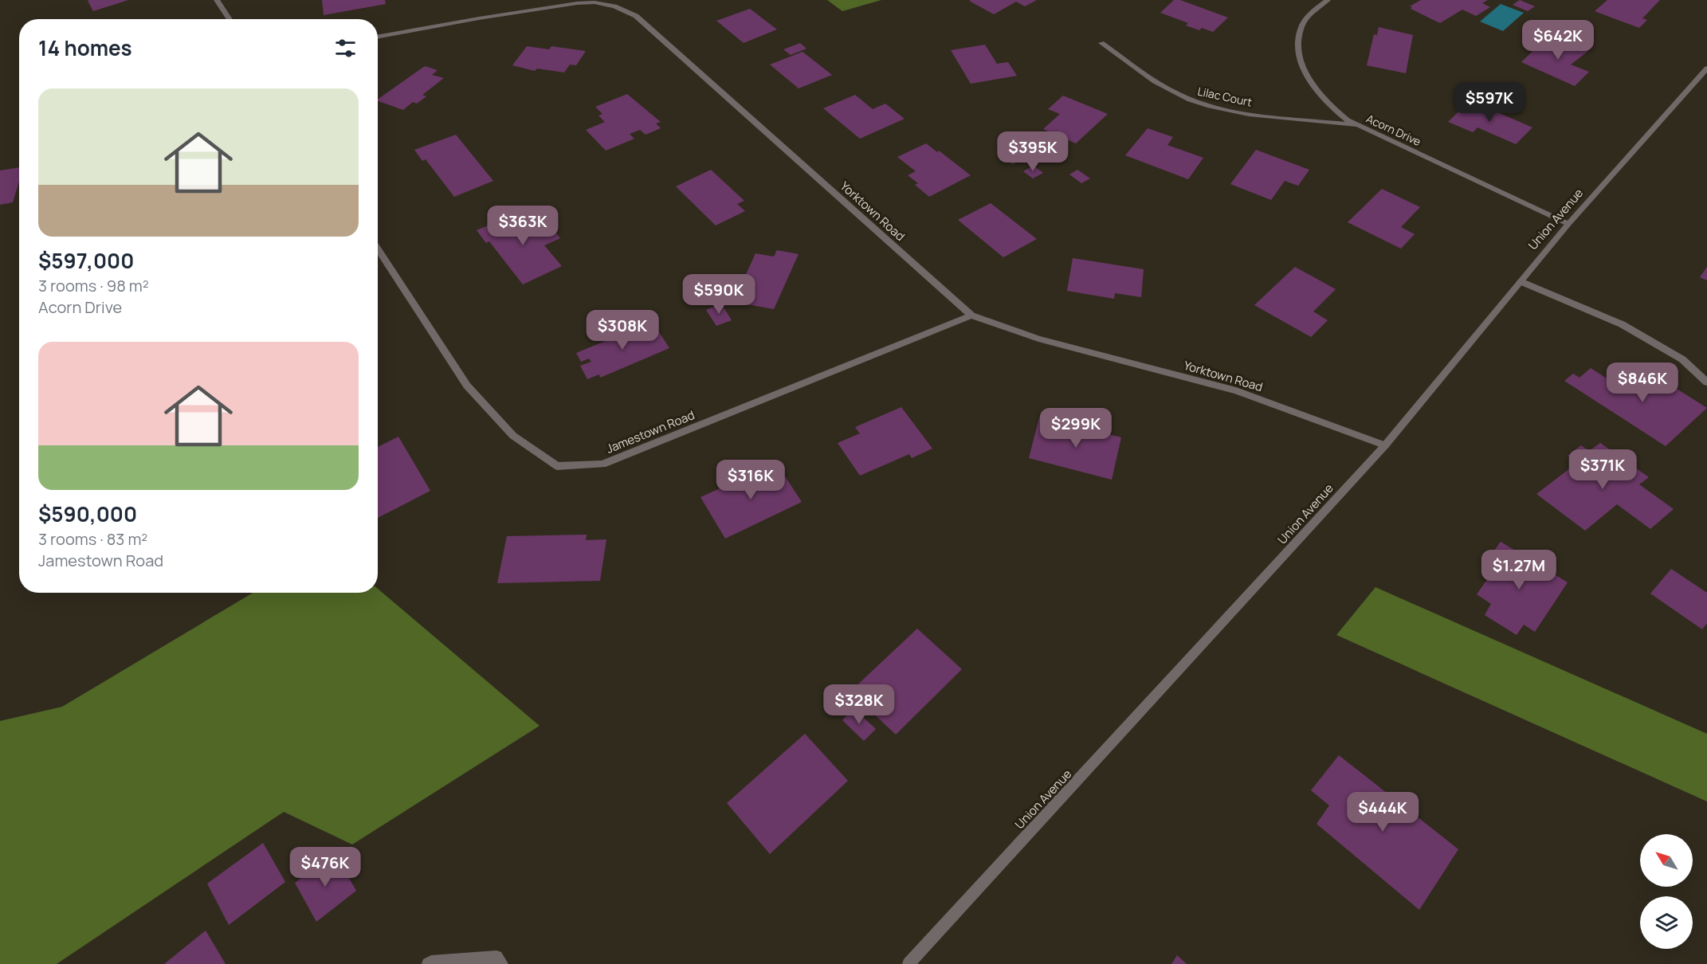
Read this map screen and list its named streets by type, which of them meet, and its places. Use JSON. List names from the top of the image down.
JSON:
{
  "streets": {
    "street": [
      "Lilac Court",
      "Acorn Drive",
      "Yorktown Road",
      "Union Avenue",
      "Jamestown Road"
    ]
  },
  "crossings": [
    ["Lilac Court", "Acorn Drive"],
    ["Acorn Drive", "Union Avenue"],
    ["Yorktown Road", "Union Avenue"],
    ["Yorktown Road", "Jamestown Road"]
  ],
  "north": "top left",
  "page": {
    "heading": "14 homes",
    "price": [
      "$642K",
      "$597K",
      "$395K",
      "$363K",
      "$590K",
      "$308K",
      "$846K",
      "$299K",
      "$371K",
      "$316K",
      "$1.27M",
      "$328K",
      "$444K",
      "$476K"
    ],
    "list": [
      {
        "name": "$597,000",
        "note": "3 rooms · 98 m² · Acorn Drive"
      },
      {
        "name": "$590,000",
        "note": "3 rooms · 83 m² · Jamestown Road"
      }
    ]
  }
}
